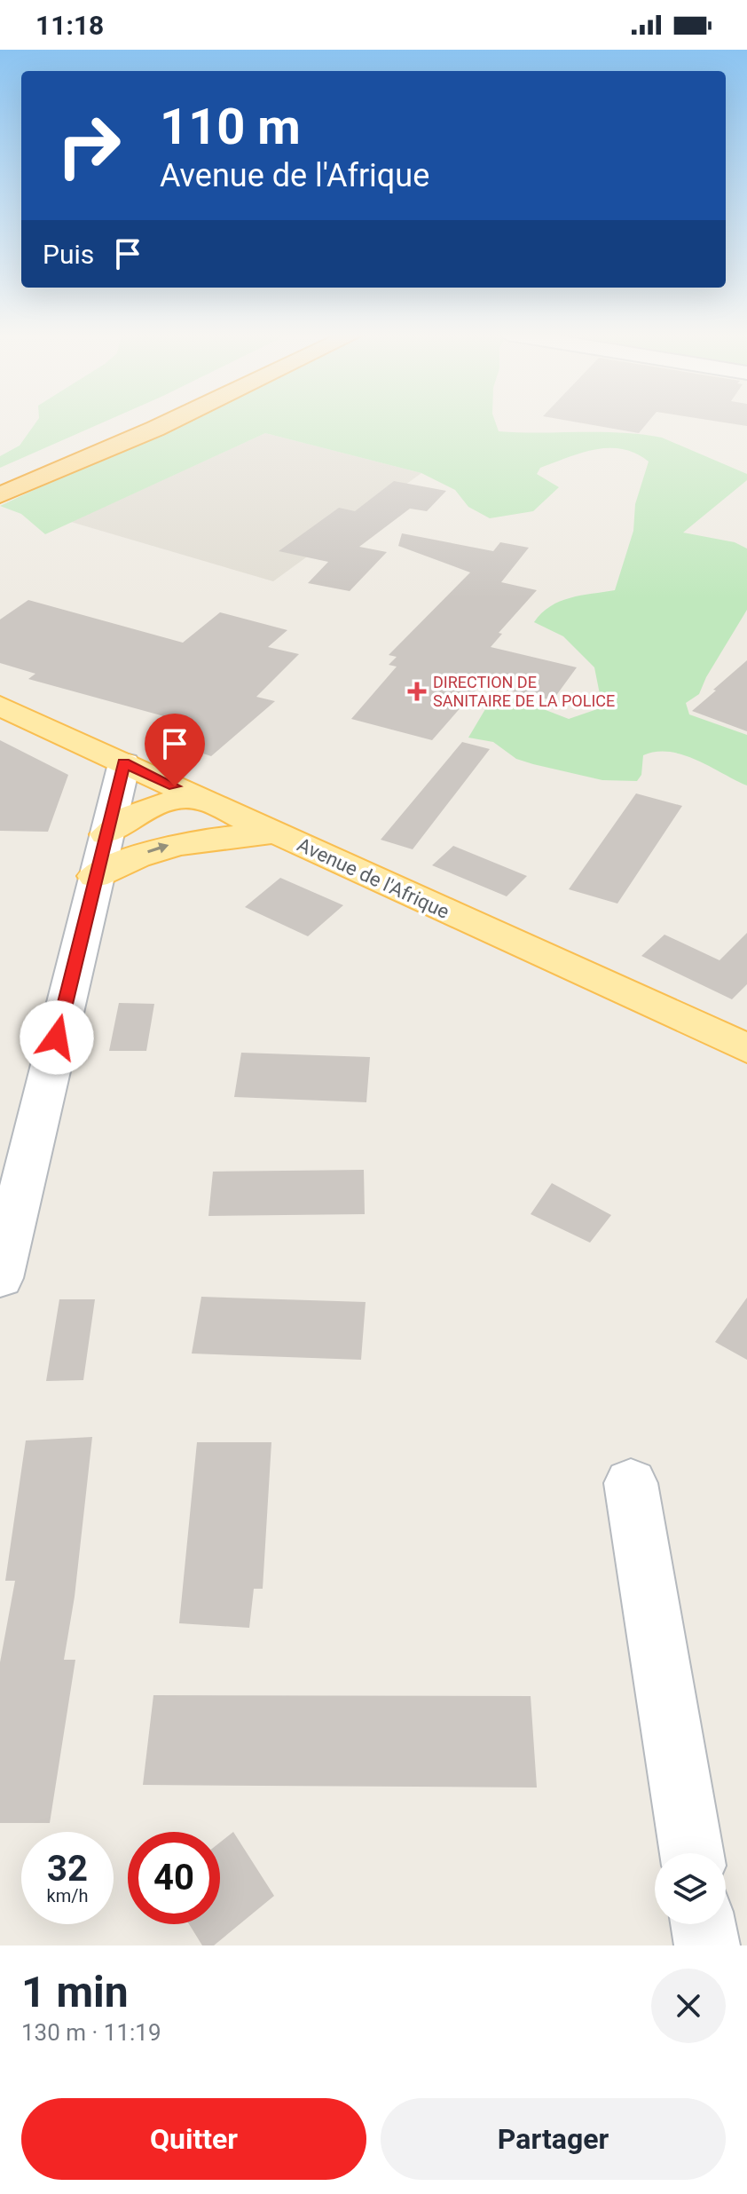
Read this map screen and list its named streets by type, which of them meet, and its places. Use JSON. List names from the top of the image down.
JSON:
{
  "streets": {
    "main road": ["Avenue de l'Afrique"]
  },
  "places": {
    "health": ["DIRECTION DE SANITAIRE DE LA POLICE"]
  },
  "page": {
    "status": "11:18",
    "turn": ["110 m", "Avenue de l'Afrique"],
    "then": "Puis",
    "speed": "32 km/h",
    "limit": "40",
    "heading": ["1 min", "130 m · 11:19"],
    "buttons": ["Quitter", "Partager"]
  }
}
